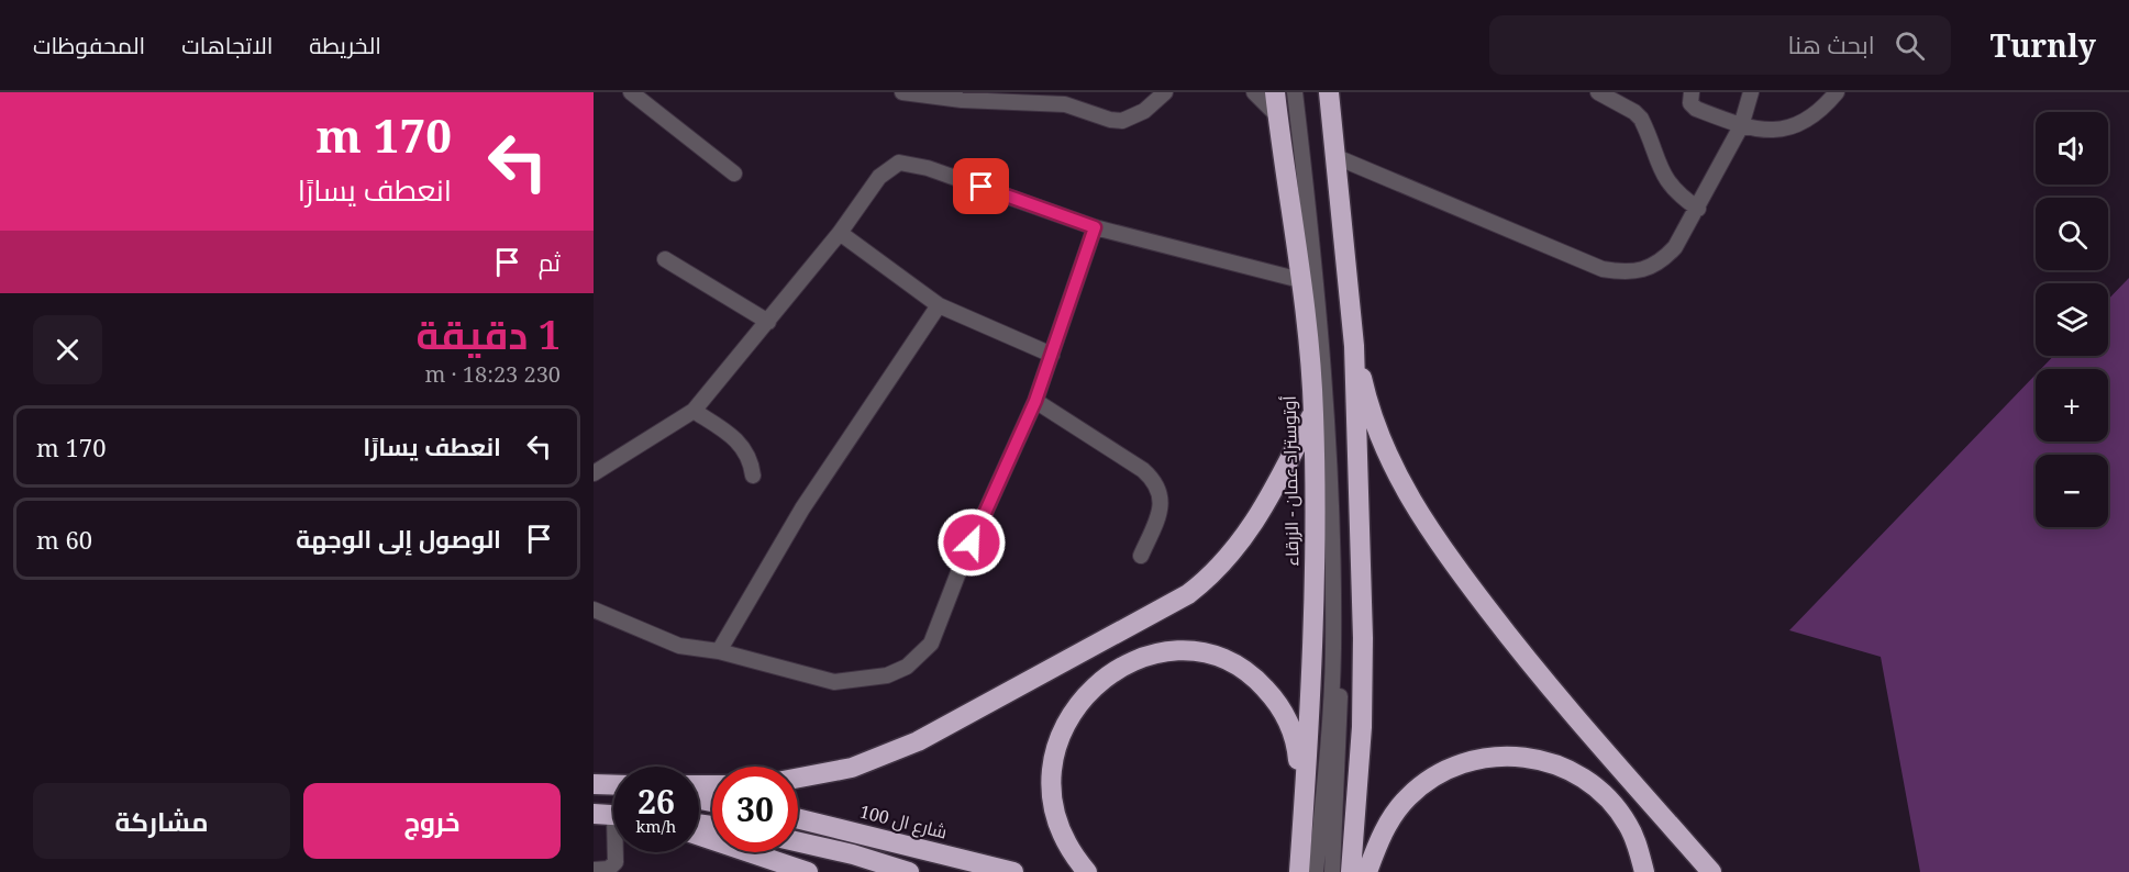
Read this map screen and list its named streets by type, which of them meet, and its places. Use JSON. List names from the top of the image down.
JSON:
{
  "streets": {
    "highway": ["أوتوستراد عمان - الزرقاء", "شارع ال 100"]
  },
  "page": {
    "header": "Turnly",
    "search": "ابحث هنا",
    "nav": ["الخريطة", "الاتجاهات", "المحفوظات"],
    "turn": ["170 m", "انعطف يسارًا"],
    "map_buttons": ["+", "−"],
    "then": "ثم",
    "heading": ["1 دقيقة", "230 m · 18:23"],
    "list": [
      {
        "name": "انعطف يسارًا",
        "value": "170 m"
      },
      {
        "name": "الوصول إلى الوجهة",
        "value": "60 m"
      }
    ],
    "speed": "26 km/h",
    "limit": "30",
    "buttons": ["خروج", "مشاركة"]
  }
}
